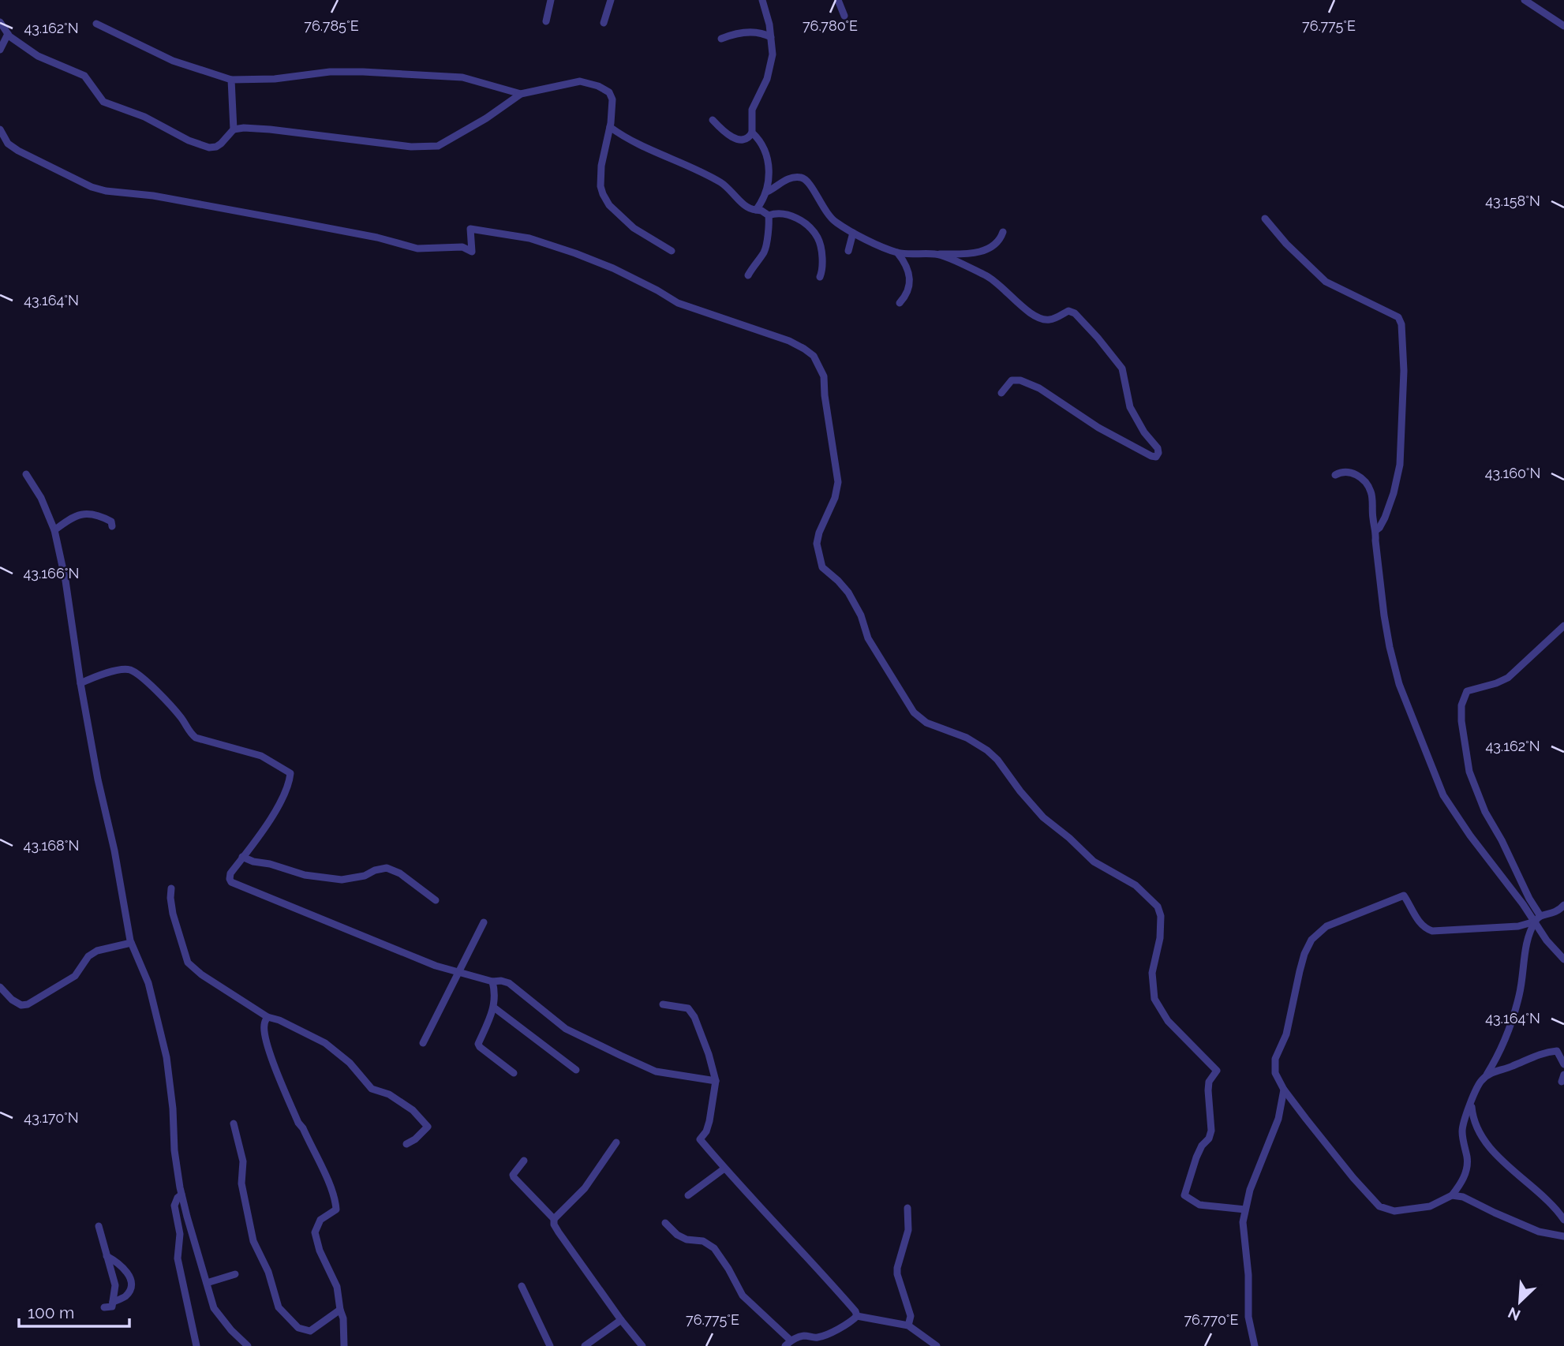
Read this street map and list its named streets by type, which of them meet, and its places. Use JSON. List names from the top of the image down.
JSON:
{
  "scale_bar": "100 m",
  "north": "bottom left",
  "coordinates": [
    "76.785°E",
    "76.780°E",
    "76.775°E",
    "43.162°N",
    "43.158°N",
    "43.164°N",
    "43.160°N",
    "43.166°N",
    "43.168°N",
    "43.170°N",
    "76.770°E"
  ]
}
